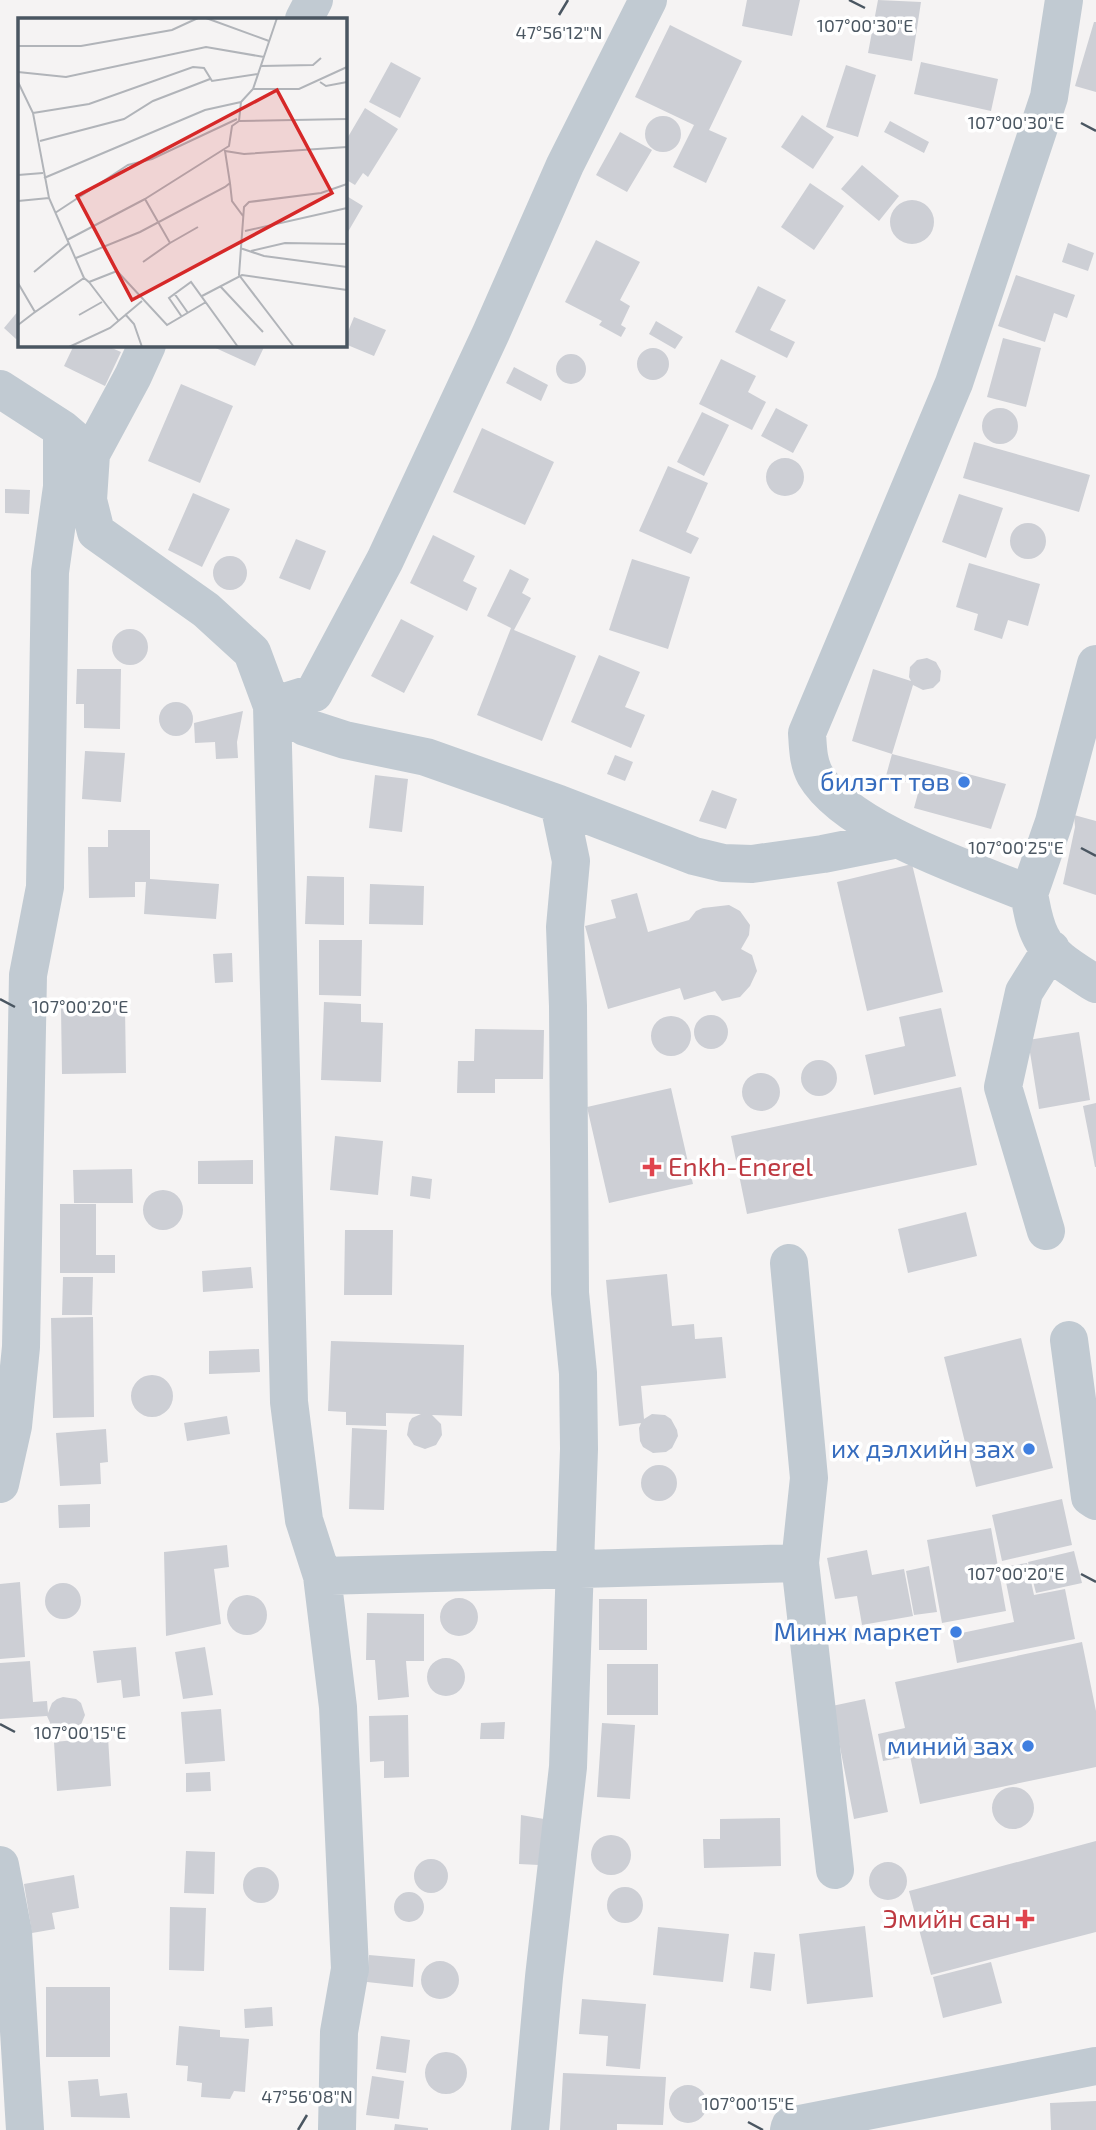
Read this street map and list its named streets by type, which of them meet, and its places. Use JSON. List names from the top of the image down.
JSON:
{
  "places": {
    "other": [
      "билэгт төв",
      "их дэлхийн зах",
      "Минж маркет",
      "миний зах"
    ],
    "health": ["Enkh-Enerel", "Эмийн сан"]
  },
  "coordinates": [
    "107°00'30\"E",
    "47°56'12\"N",
    "107°00'25\"E",
    "107°00'20\"E",
    "107°00'15\"E",
    "47°56'08\"N"
  ]
}
